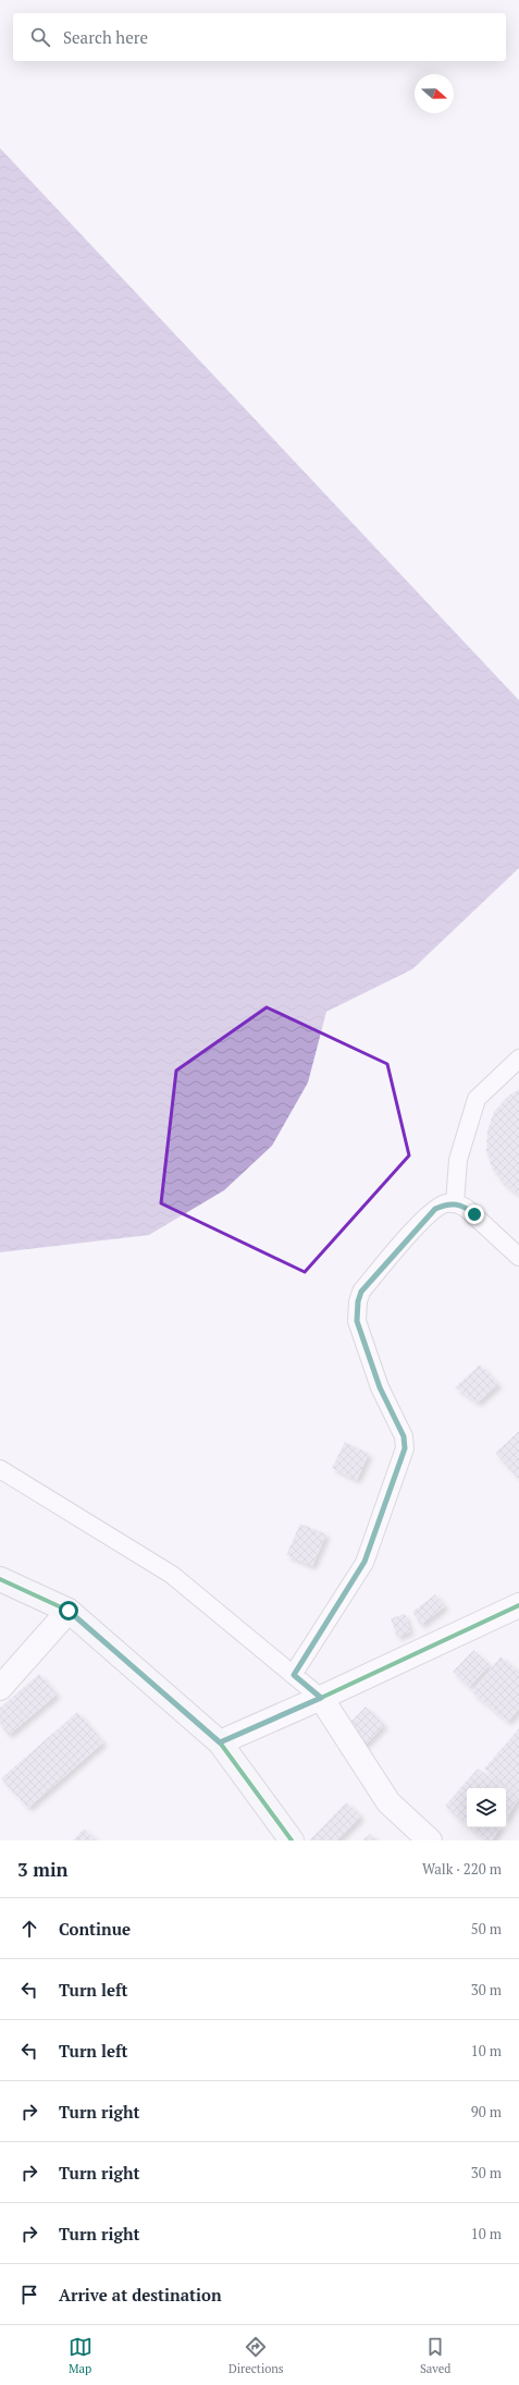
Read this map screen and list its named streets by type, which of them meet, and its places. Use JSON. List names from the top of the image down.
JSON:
{
  "north": "right",
  "page": {
    "search": "Search here",
    "heading": ["3 min", "Walk · 220 m"],
    "list": [
      ["Continue", "50 m"],
      ["Turn left", "30 m"],
      ["Turn left", "10 m"],
      ["Turn right", "90 m"],
      ["Turn right", "30 m"],
      ["Turn right", "10 m"],
      "Arrive at destination"
    ],
    "nav": ["Map", "Directions", "Saved"]
  }
}
